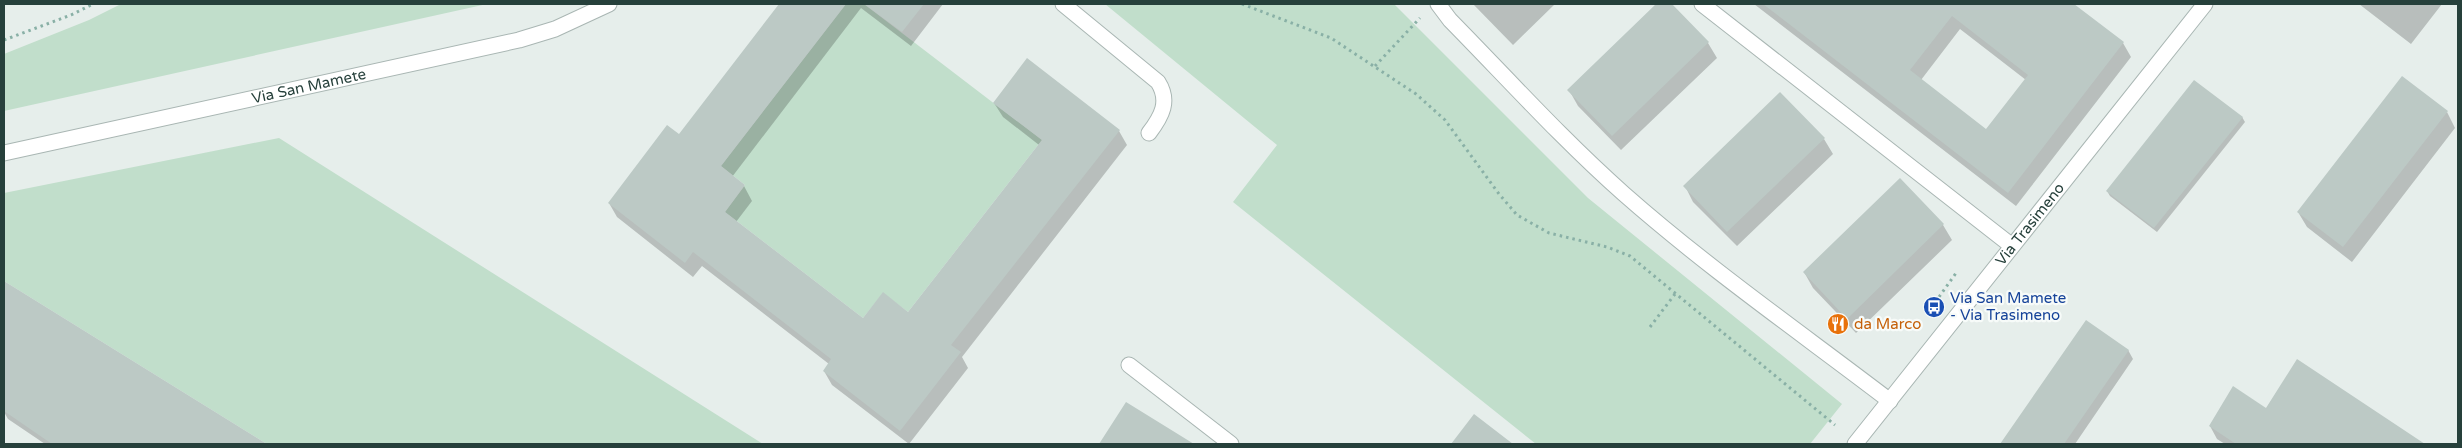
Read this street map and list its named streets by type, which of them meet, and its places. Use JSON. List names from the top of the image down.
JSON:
{
  "streets": {
    "street": ["Via San Mamete", "Via Trasimeno"]
  },
  "places": {
    "bus stop": ["Via San Mamete - Via Trasimeno"],
    "restaurant": ["da Marco"]
  }
}
